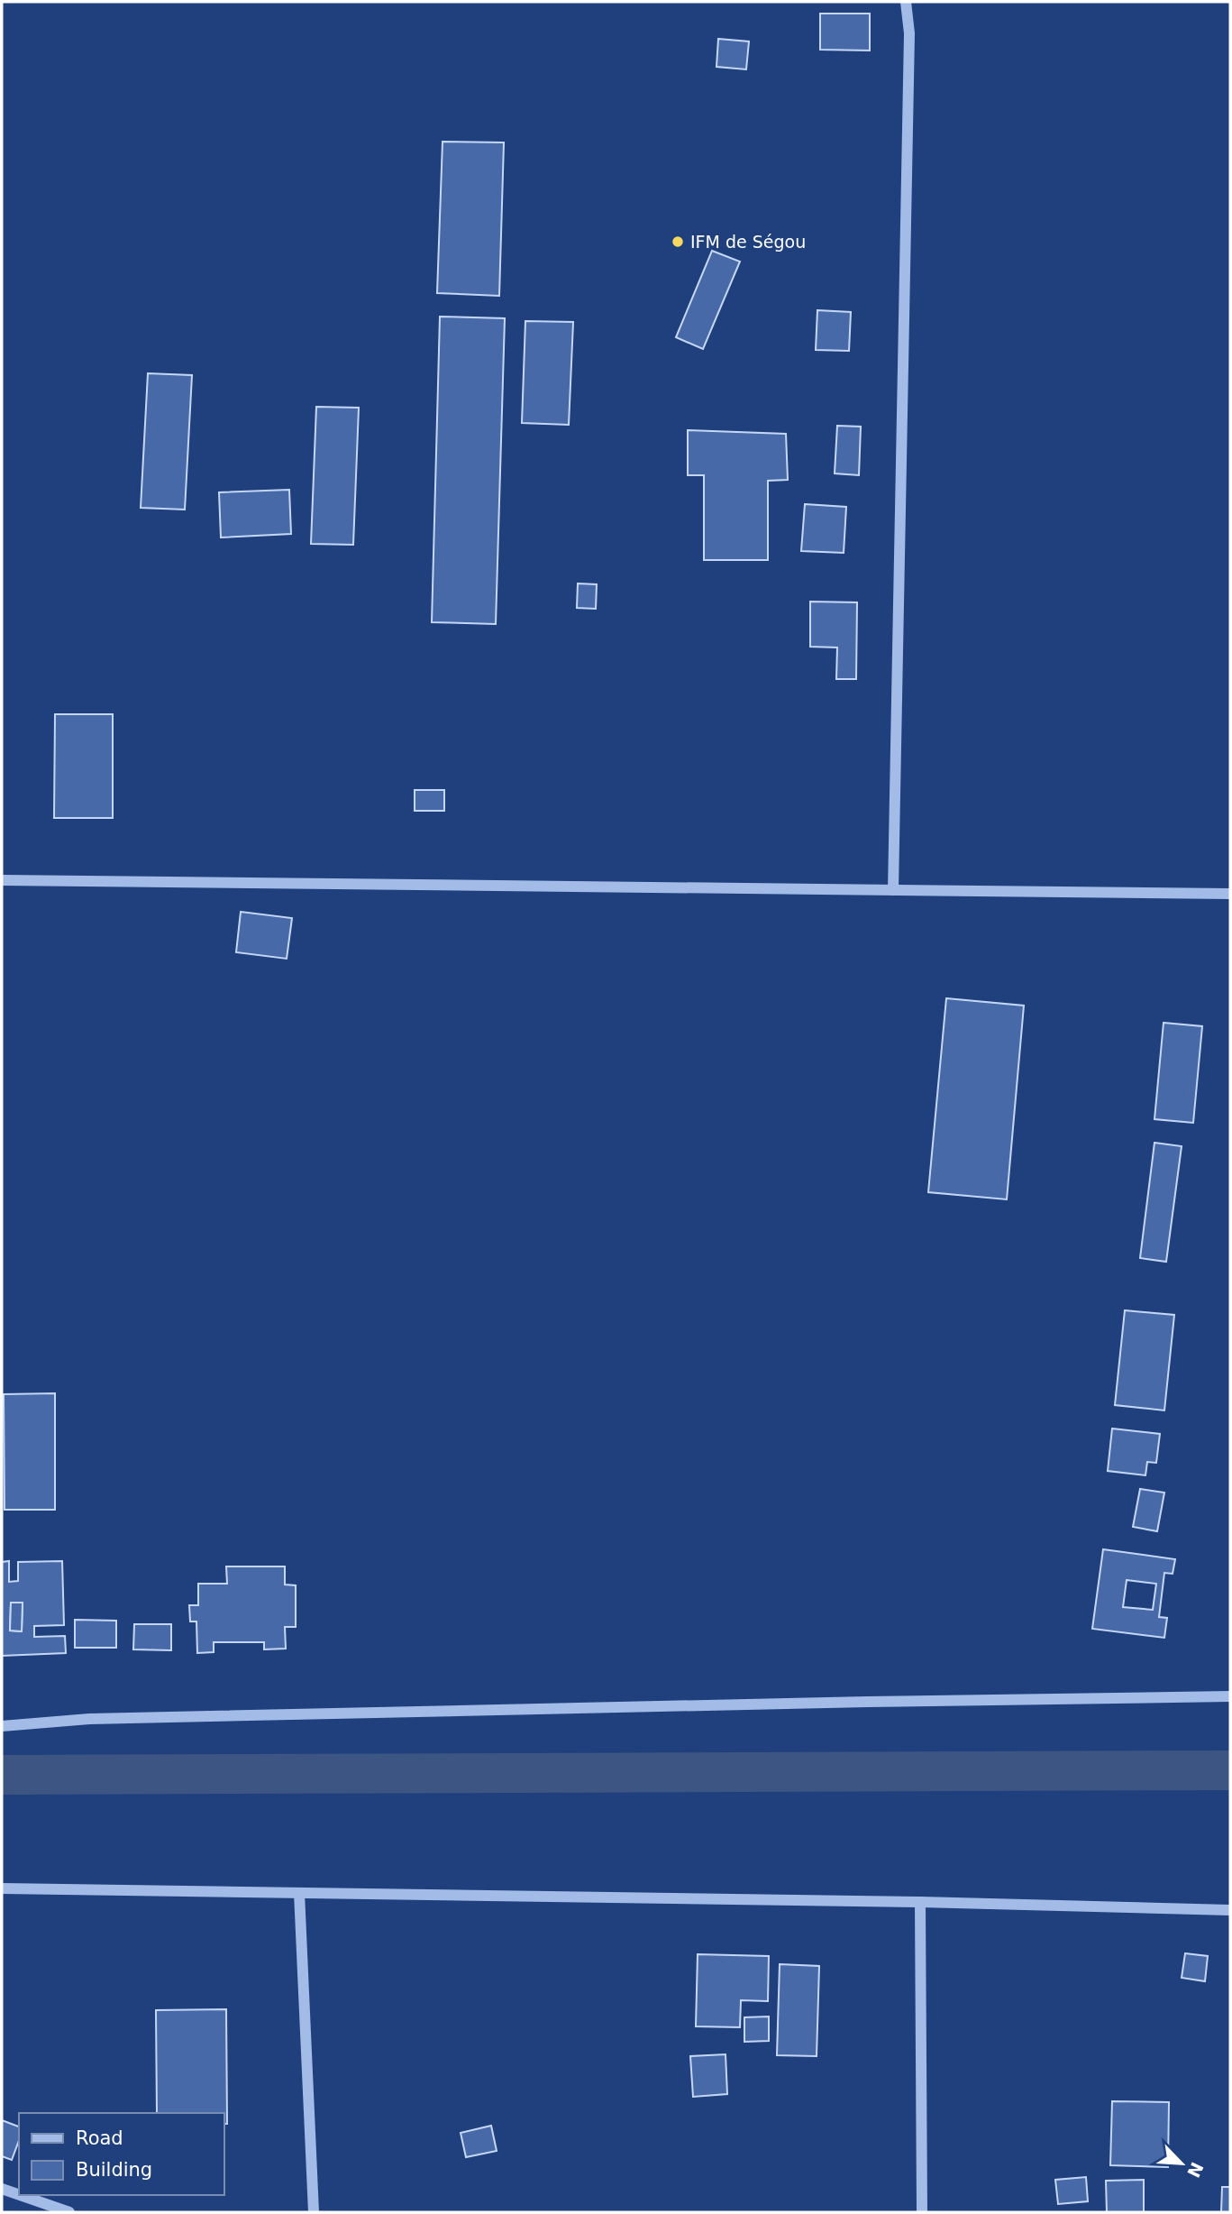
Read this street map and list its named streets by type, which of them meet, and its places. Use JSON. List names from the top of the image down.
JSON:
{
  "places": ["IFM de Ségou"],
  "legend": ["Road", "Building"],
  "north": "bottom right"
}
